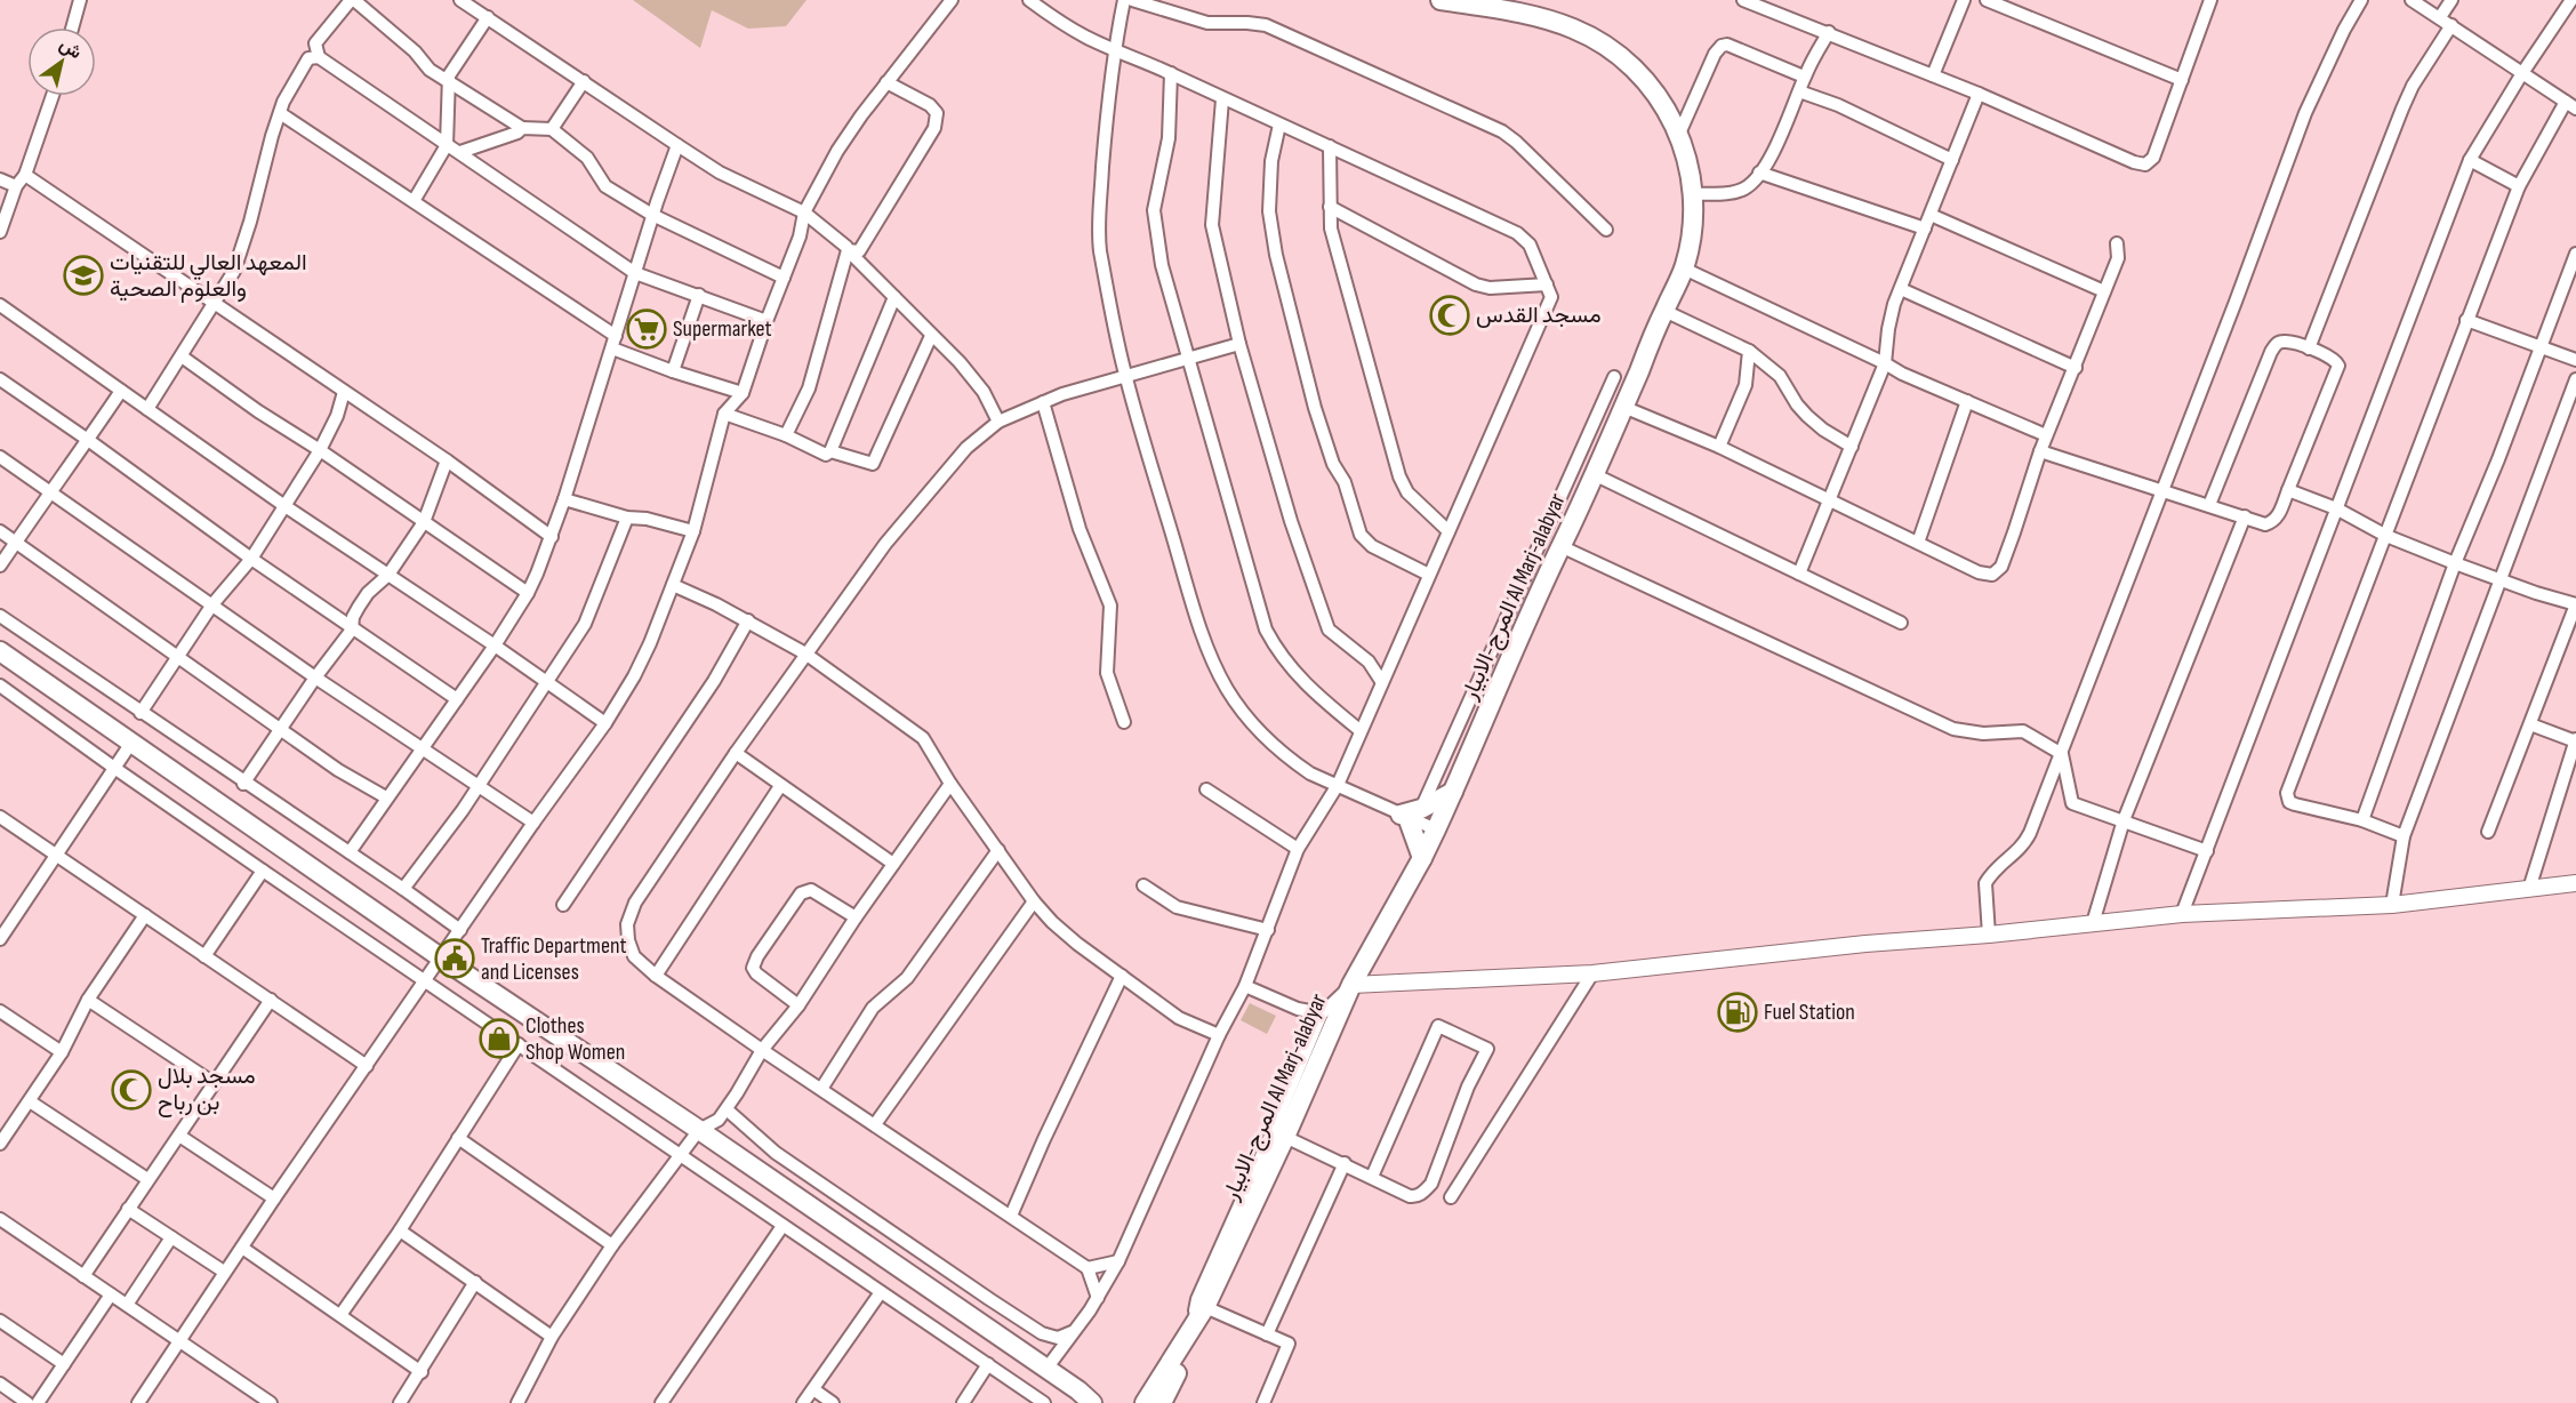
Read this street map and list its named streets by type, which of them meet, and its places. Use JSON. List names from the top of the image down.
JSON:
{
  "streets": {
    "main road": ["المرج-الابيار Al Marj-alabyar"]
  },
  "places": {
    "school or university": ["المعهد العالي للتقنيات والعلوم الصحية"],
    "mosque": ["مسجد القدس", "مسجد بلال بن رباح"],
    "supermarket": ["Supermarket"],
    "public building": ["Traffic Department and Licenses"],
    "fuel station": ["Fuel Station"],
    "shop": ["Clothes Shop Women"]
  },
  "north": "top right"
}
